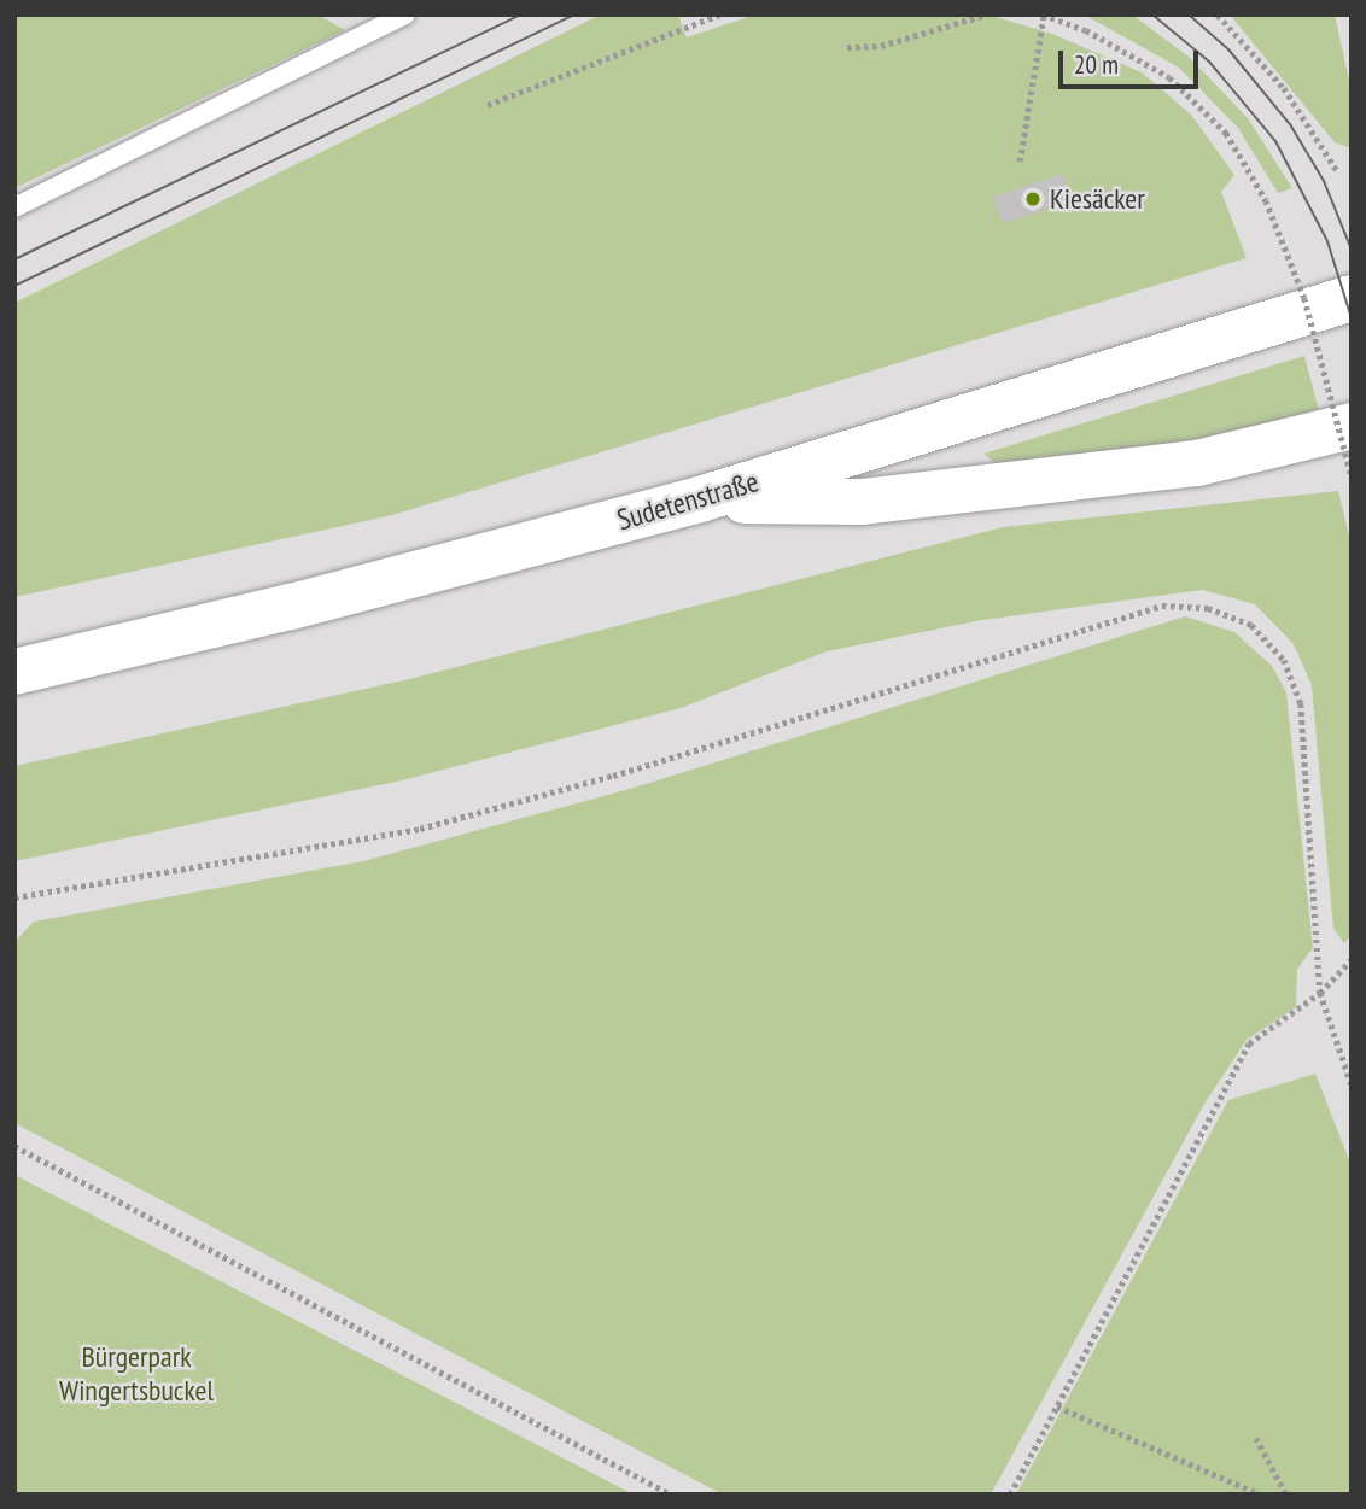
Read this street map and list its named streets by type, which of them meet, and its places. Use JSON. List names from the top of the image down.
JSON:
{
  "streets": {
    "main road": ["Sudetenstraße"]
  },
  "parks": ["Bürgerpark Wingertsbuckel"],
  "places": ["Kiesäcker"],
  "scale_bar": "20 m"
}
